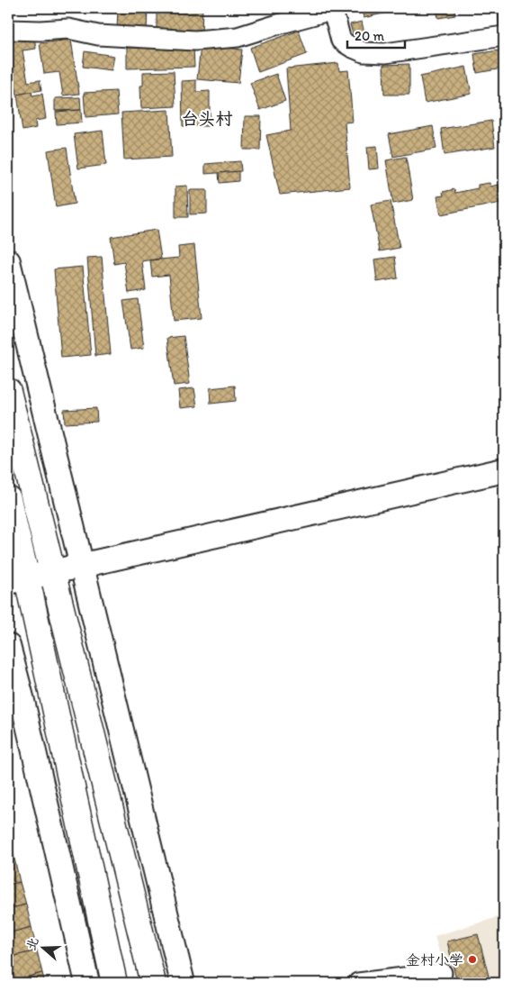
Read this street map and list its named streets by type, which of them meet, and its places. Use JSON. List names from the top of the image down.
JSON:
{
  "districts": ["台头村"],
  "places": ["金村小学"],
  "scale_bar": "20 m",
  "north": "left"
}
